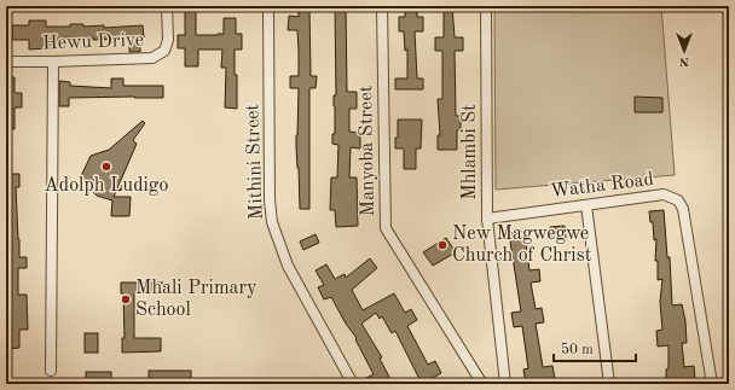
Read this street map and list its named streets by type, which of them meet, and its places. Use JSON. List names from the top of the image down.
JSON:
{
  "streets": {
    "street": [
      "Hewu Drive",
      "Manyoba Street",
      "Mhlambi St",
      "Mithini Street",
      "Watha Road"
    ]
  },
  "crossings": [
    ["Mhlambi St", "Watha Road"]
  ],
  "places": ["Adolph Ludigo", "New Magwegwe Church of Christ", "Mhali Primary School"],
  "scale_bar": "50 m",
  "north": "bottom"
}
